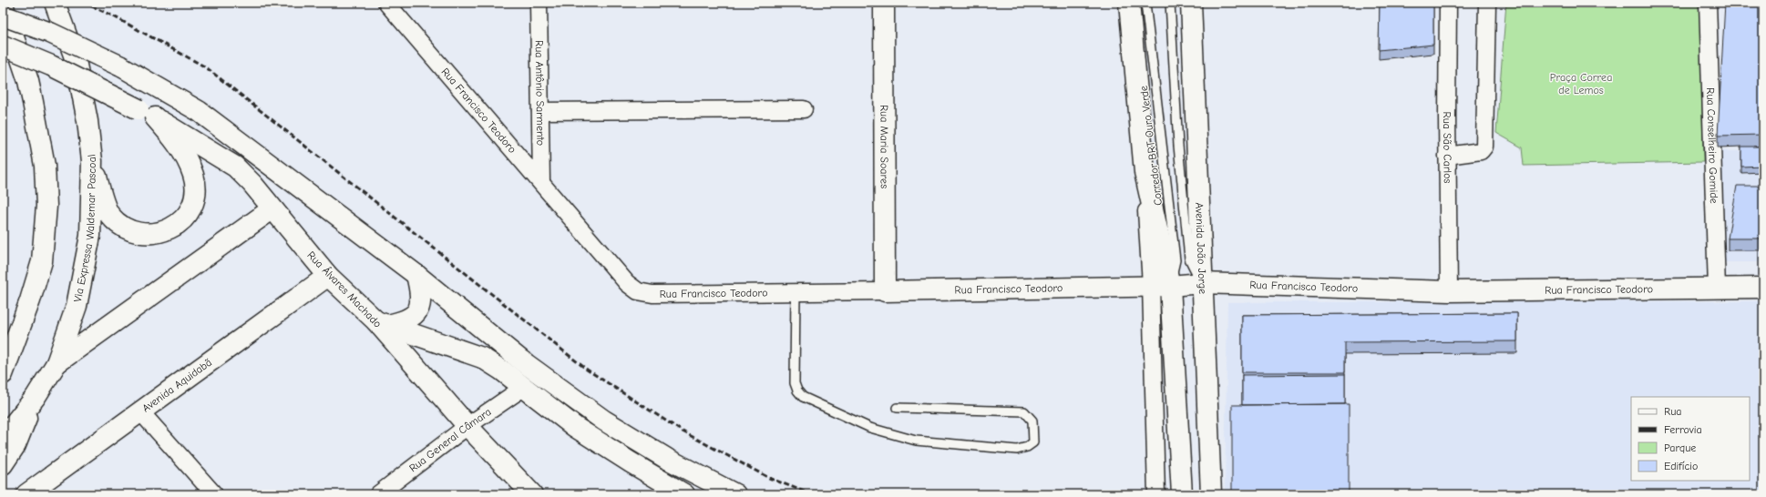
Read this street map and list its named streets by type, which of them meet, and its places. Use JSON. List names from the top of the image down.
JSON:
{
  "streets": {
    "main road": [
      "Rua Francisco Teodoro",
      "Rua Maria Soares",
      "Via Expressa Waldemar Pascoal",
      "Avenida João Jorge",
      "Rua Álvares Machado",
      "Avenida Aquidabã"
    ],
    "street": [
      "Rua Antônio Sarmento",
      "Rua Conselheiro Gomide",
      "Rua São Carlos",
      "Rua General Câmara"
    ],
    "lane": ["Corredor BRT Ouro Verde"]
  },
  "crossings": [
    ["Rua Antônio Sarmento", "Rua Francisco Teodoro"],
    ["Rua Francisco Teodoro", "Corredor BRT Ouro Verde"],
    ["Rua Francisco Teodoro", "Rua Conselheiro Gomide"],
    ["Rua Francisco Teodoro", "Rua Maria Soares"],
    ["Rua Francisco Teodoro", "Rua São Carlos"],
    ["Rua Francisco Teodoro", "Avenida João Jorge"],
    ["Rua Álvares Machado", "Avenida Aquidabã"],
    ["Rua Álvares Machado", "Rua General Câmara"]
  ],
  "parks": ["Praça Correa de Lemos"],
  "legend": [
    "Rua",
    "Ferrovia",
    "Parque",
    "Edifício"
  ]
}
